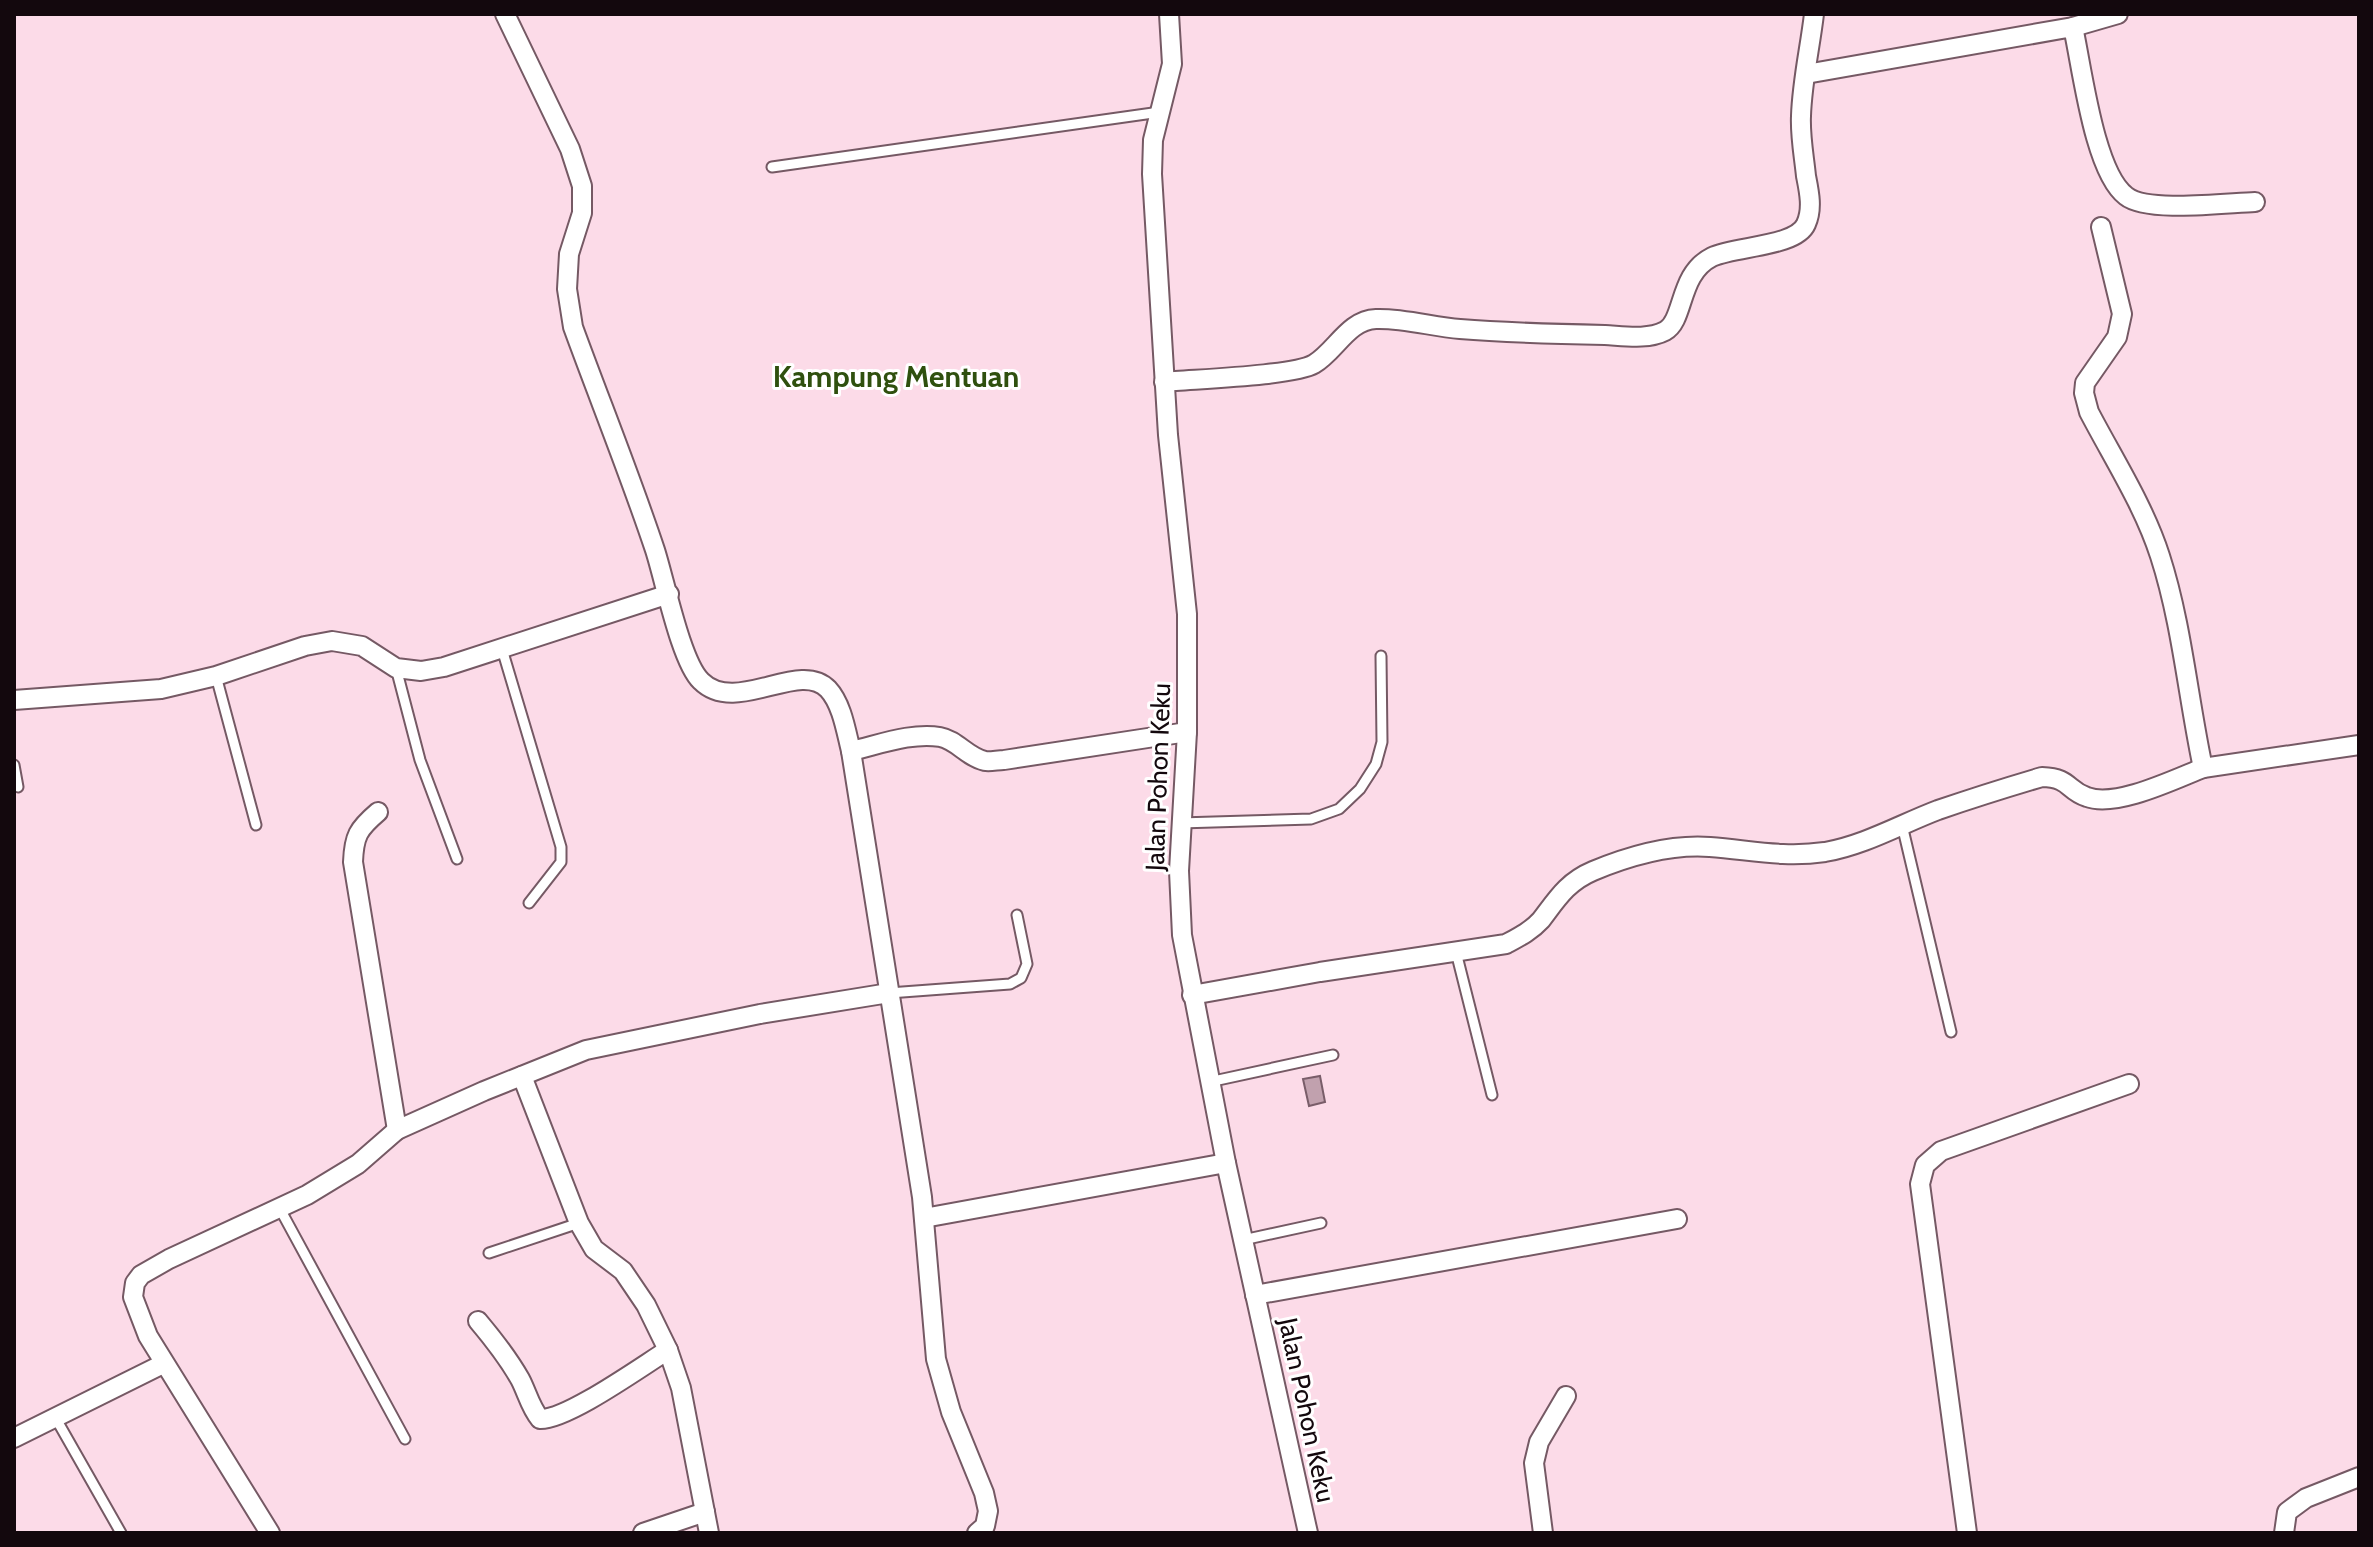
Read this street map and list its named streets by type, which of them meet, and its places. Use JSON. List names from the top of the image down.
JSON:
{
  "streets": {
    "street": ["Jalan Pohon Keku"]
  },
  "districts": ["Kampung Mentuan"]
}
